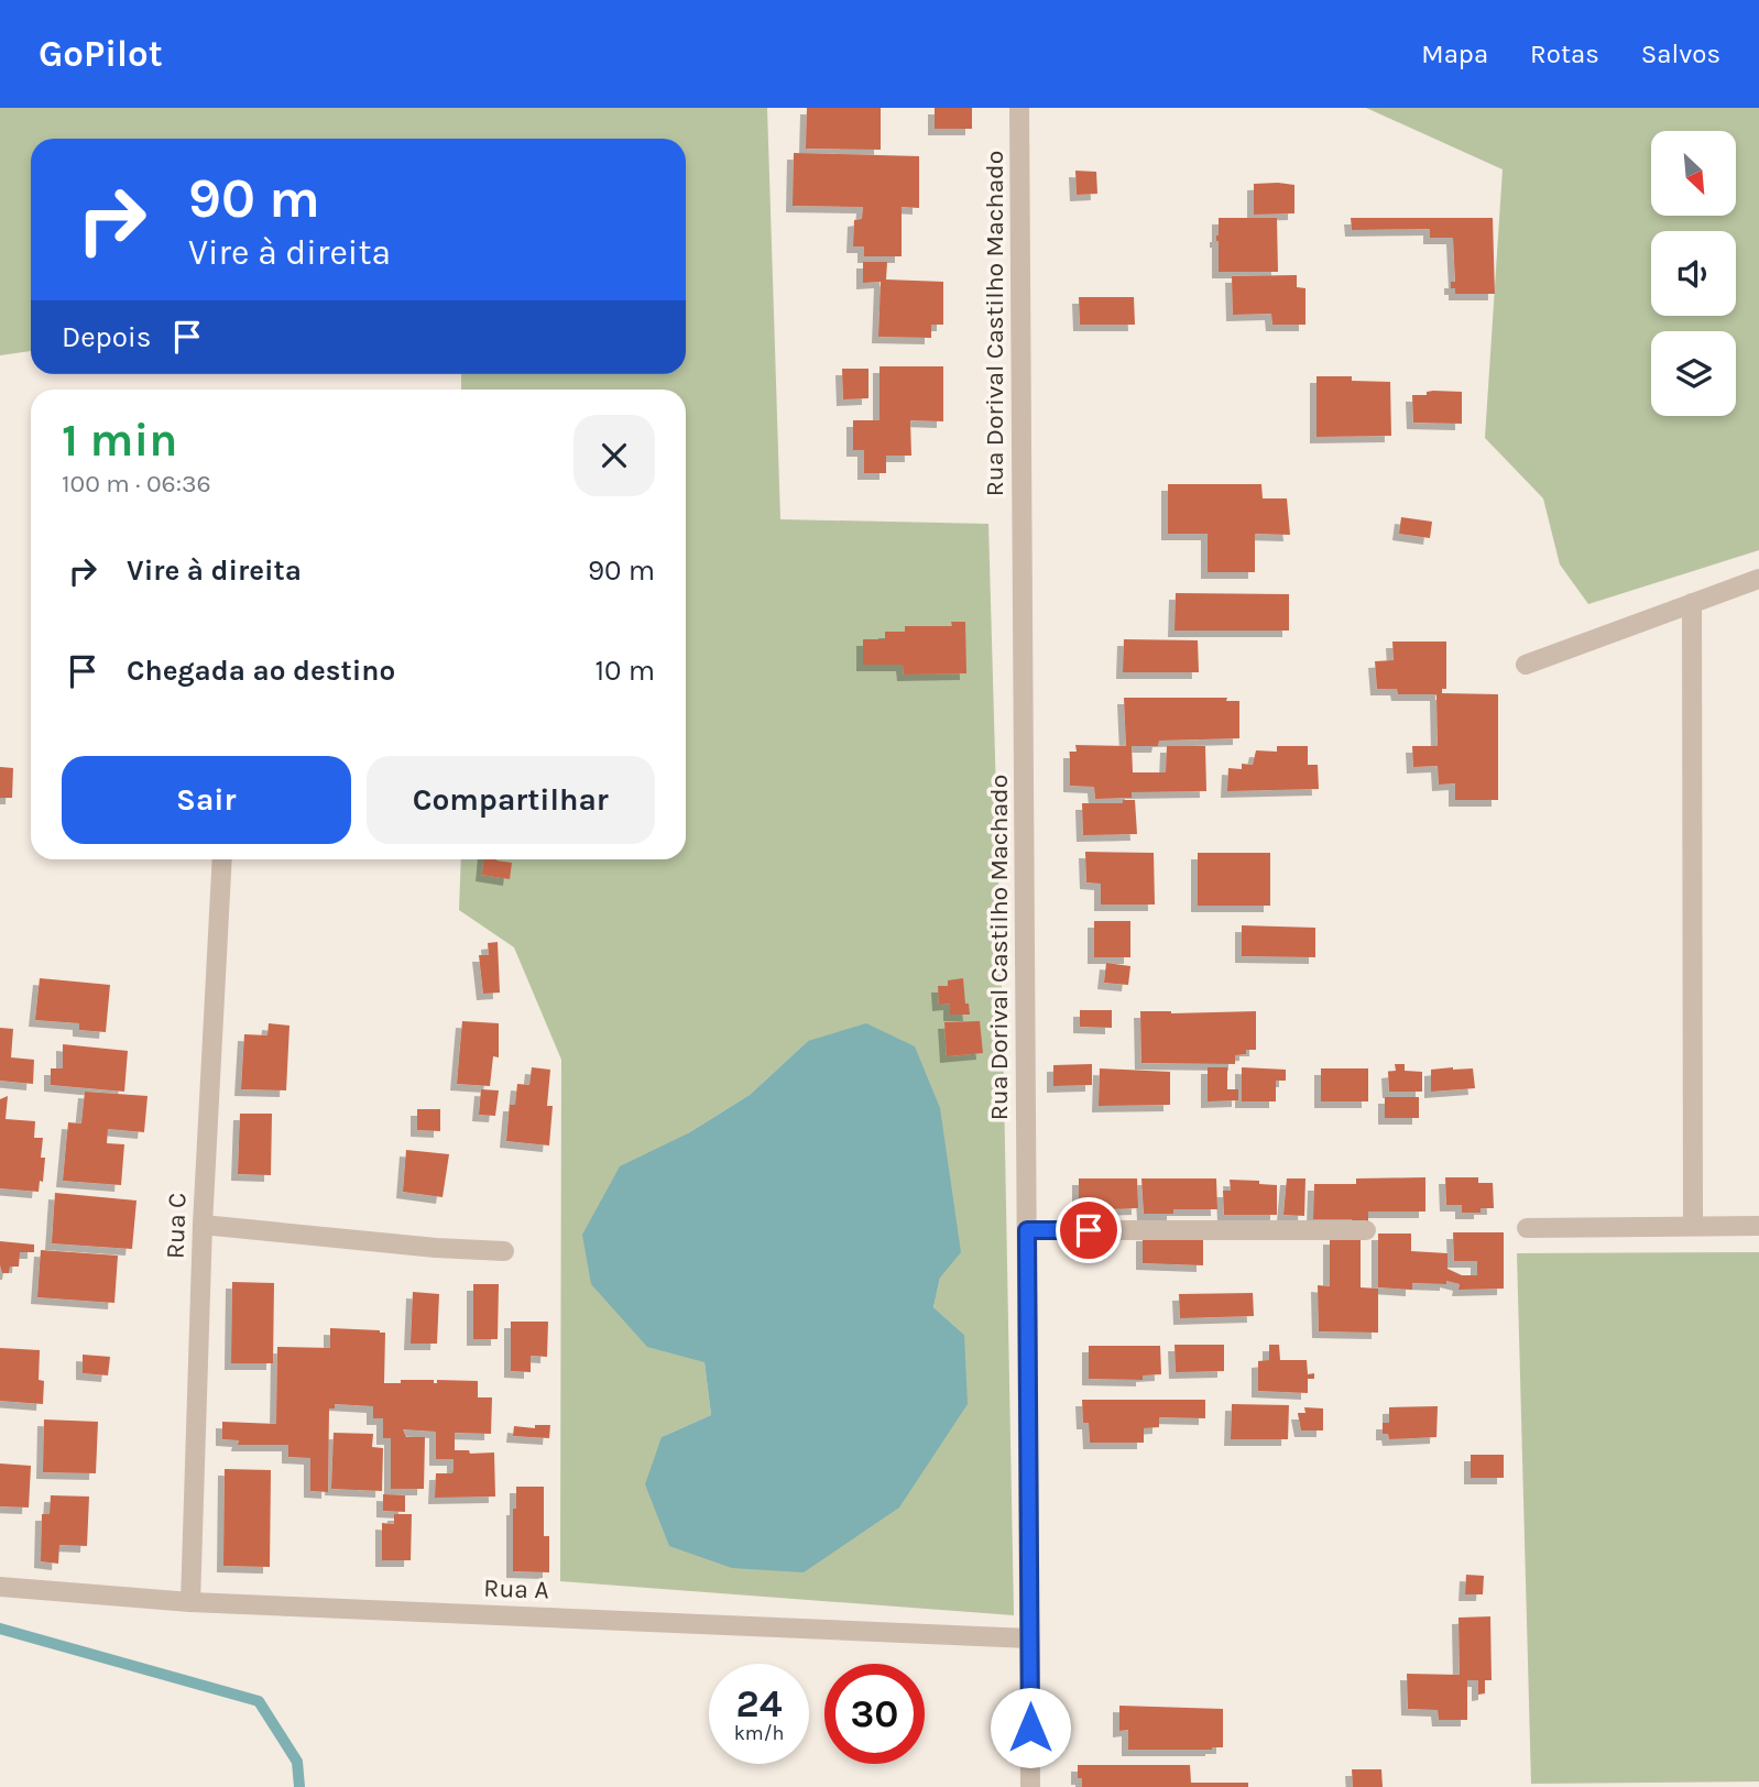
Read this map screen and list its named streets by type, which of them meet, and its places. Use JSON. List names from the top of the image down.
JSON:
{
  "streets": {
    "street": ["Rua Dorival Castilho Machado", "Rua C", "Rua A"]
  },
  "crossings": [
    ["Rua Dorival Castilho Machado", "Rua A"],
    ["Rua C", "Rua A"]
  ],
  "north": "bottom right",
  "page": {
    "header": "GoPilot",
    "nav": ["Mapa", "Rotas", "Salvos"],
    "turn": ["90 m", "Vire à direita"],
    "then": "Depois",
    "heading": ["1 min", "100 m · 06:36"],
    "list": [
      {
        "name": "Vire à direita",
        "value": "90 m"
      },
      {
        "name": "Chegada ao destino",
        "value": "10 m"
      }
    ],
    "buttons": ["Sair", "Compartilhar"],
    "speed": "24 km/h",
    "limit": "30"
  }
}
